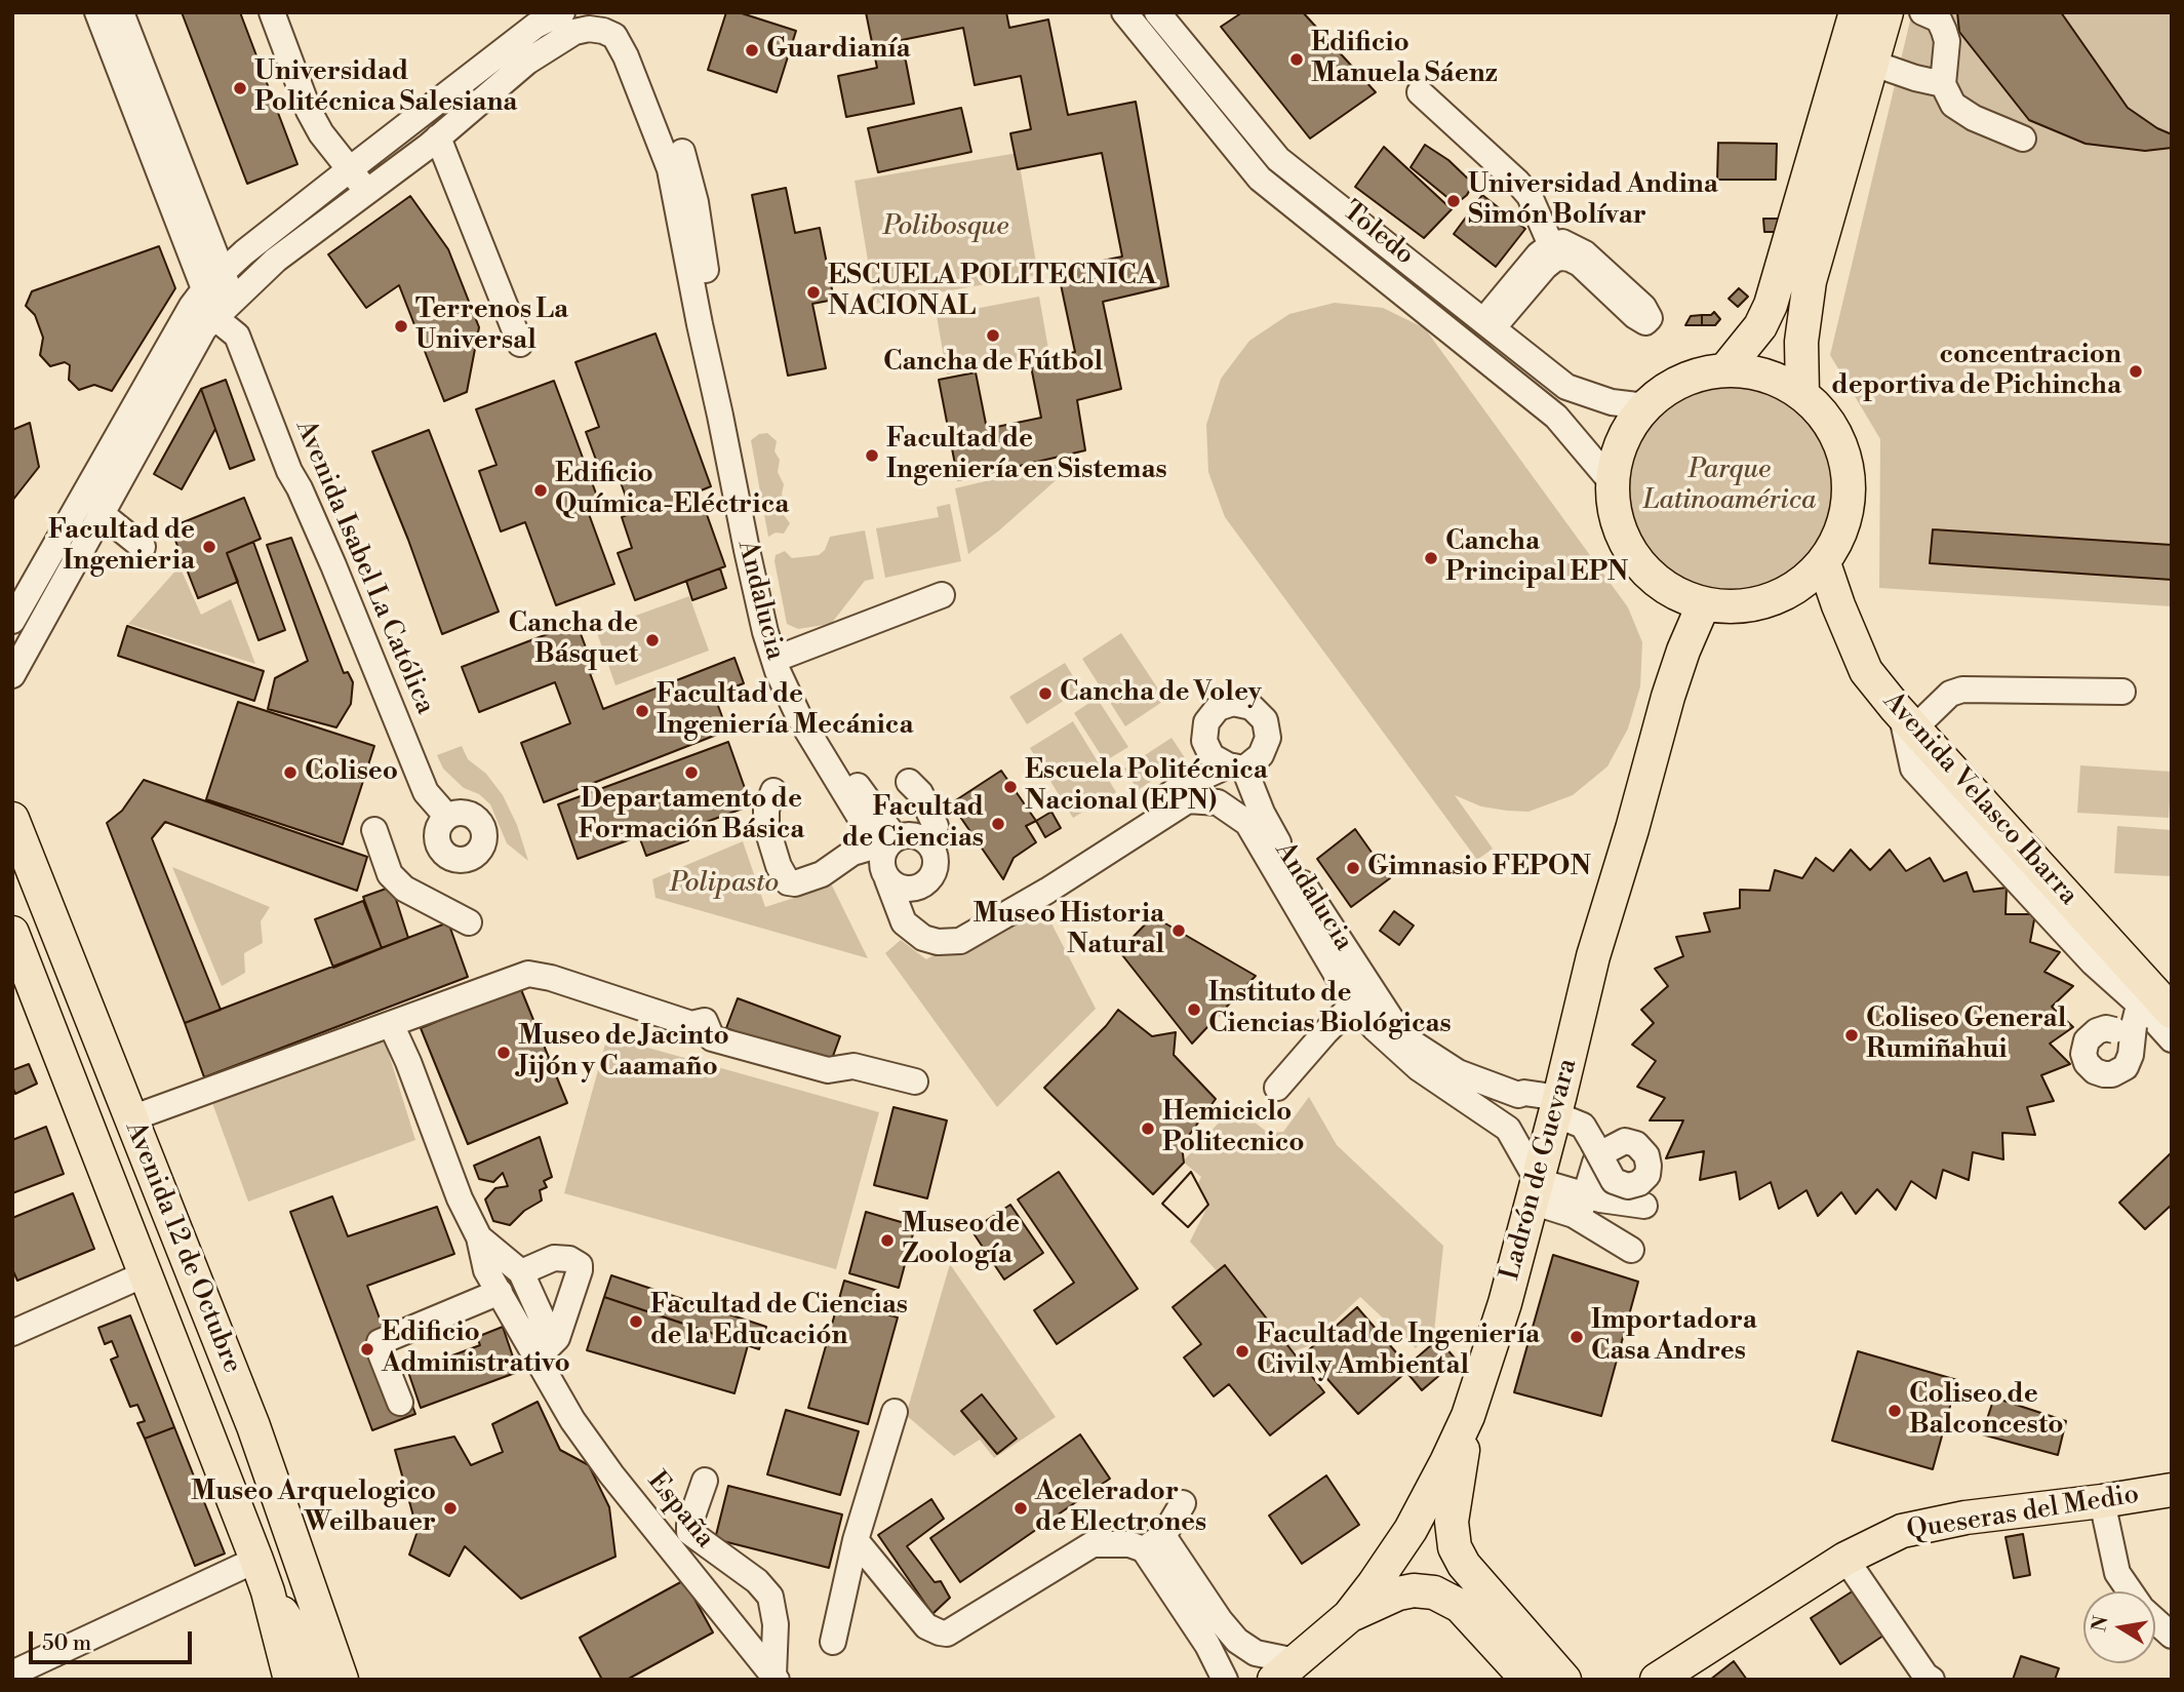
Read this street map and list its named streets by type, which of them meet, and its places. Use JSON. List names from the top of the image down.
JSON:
{
  "streets": {
    "main road": [
      "Avenida Velasco Ibarra",
      "Ladrón de Guevara",
      "Avenida 12 de Octubre",
      "Queseras del Medio"
    ],
    "street": [
      "Toledo",
      "Avenida Isabel La Católica",
      "Andalucia",
      "España"
    ]
  },
  "crossings": [
    ["Toledo", "Avenida Velasco Ibarra"],
    ["Toledo", "Ladrón de Guevara"],
    ["Andalucia", "Ladrón de Guevara"],
    ["Avenida Velasco Ibarra", "Ladrón de Guevara"]
  ],
  "parks": ["Polibosque", "Parque Latinoamérica", "Polipasto"],
  "places": [
    "Guardianía",
    "Edificio Manuela Sáenz",
    "Universidad Politécnica Salesiana",
    "Universidad Andina Simón Bolívar",
    "ESCUELA POLITECNICA NACIONAL",
    "Terrenos La Universal",
    "Cancha de Fútbol",
    "concentracion deportiva de Pichincha",
    "Facultad de Ingeniería en Sistemas",
    "Edificio Química-Eléctrica",
    "Facultad de Ingenieria",
    "Cancha Principal EPN",
    "Cancha de Básquet",
    "Cancha de Voley",
    "Facultad de Ingeniería Mecánica",
    "Coliseo",
    "Departamento de Formación Básica",
    "Escuela Politécnica Nacional (EPN)",
    "Facultad de Ciencias",
    "Gimnasio FEPON",
    "Museo Historia Natural",
    "Instituto de Ciencias Biológicas",
    "Coliseo General Rumiñahui",
    "Museo de Jacinto Jijón y Caamaño",
    "Hemiciclo Politecnico",
    "Museo de Zoología",
    "Facultad de Ciencias de la Educación",
    "Importadora Casa Andres",
    "Edificio Administrativo",
    "Facultad de Ingeniería Civil y Ambiental",
    "Coliseo de Balconcesto",
    "Museo Arquelogico Weilbauer",
    "Acelerador de Electrones"
  ],
  "scale_bar": "50 m",
  "north": "left"
}
